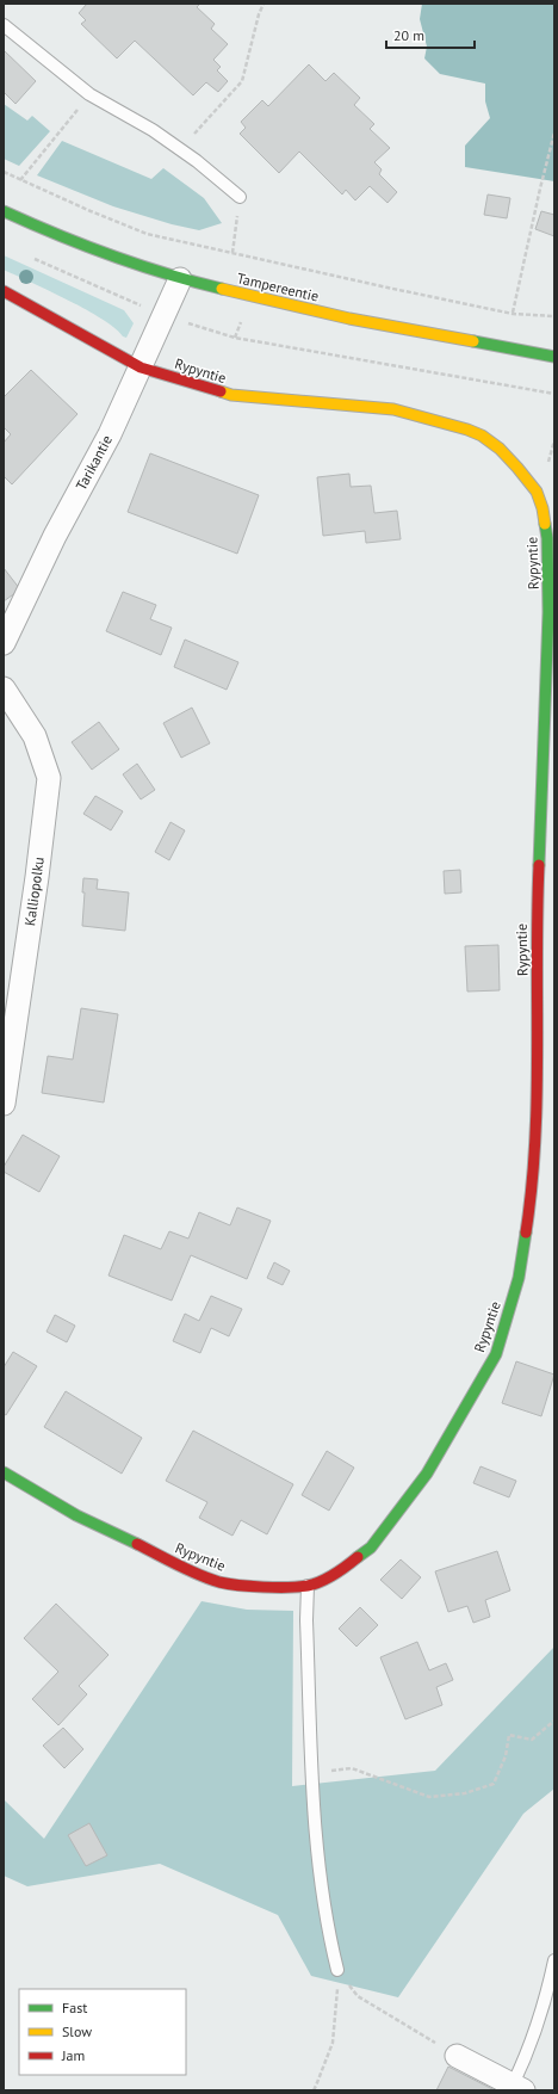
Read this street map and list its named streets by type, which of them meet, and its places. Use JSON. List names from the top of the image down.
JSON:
{
  "streets": {
    "street": [
      "Tampereentie",
      "Rypyntie",
      "Tarikantie",
      "Kalliopolku"
    ]
  },
  "crossings": [
    ["Tampereentie", "Tarikantie"],
    ["Rypyntie", "Tarikantie"]
  ],
  "legend": ["Fast", "Slow", "Jam"],
  "scale_bar": "20 m"
}
